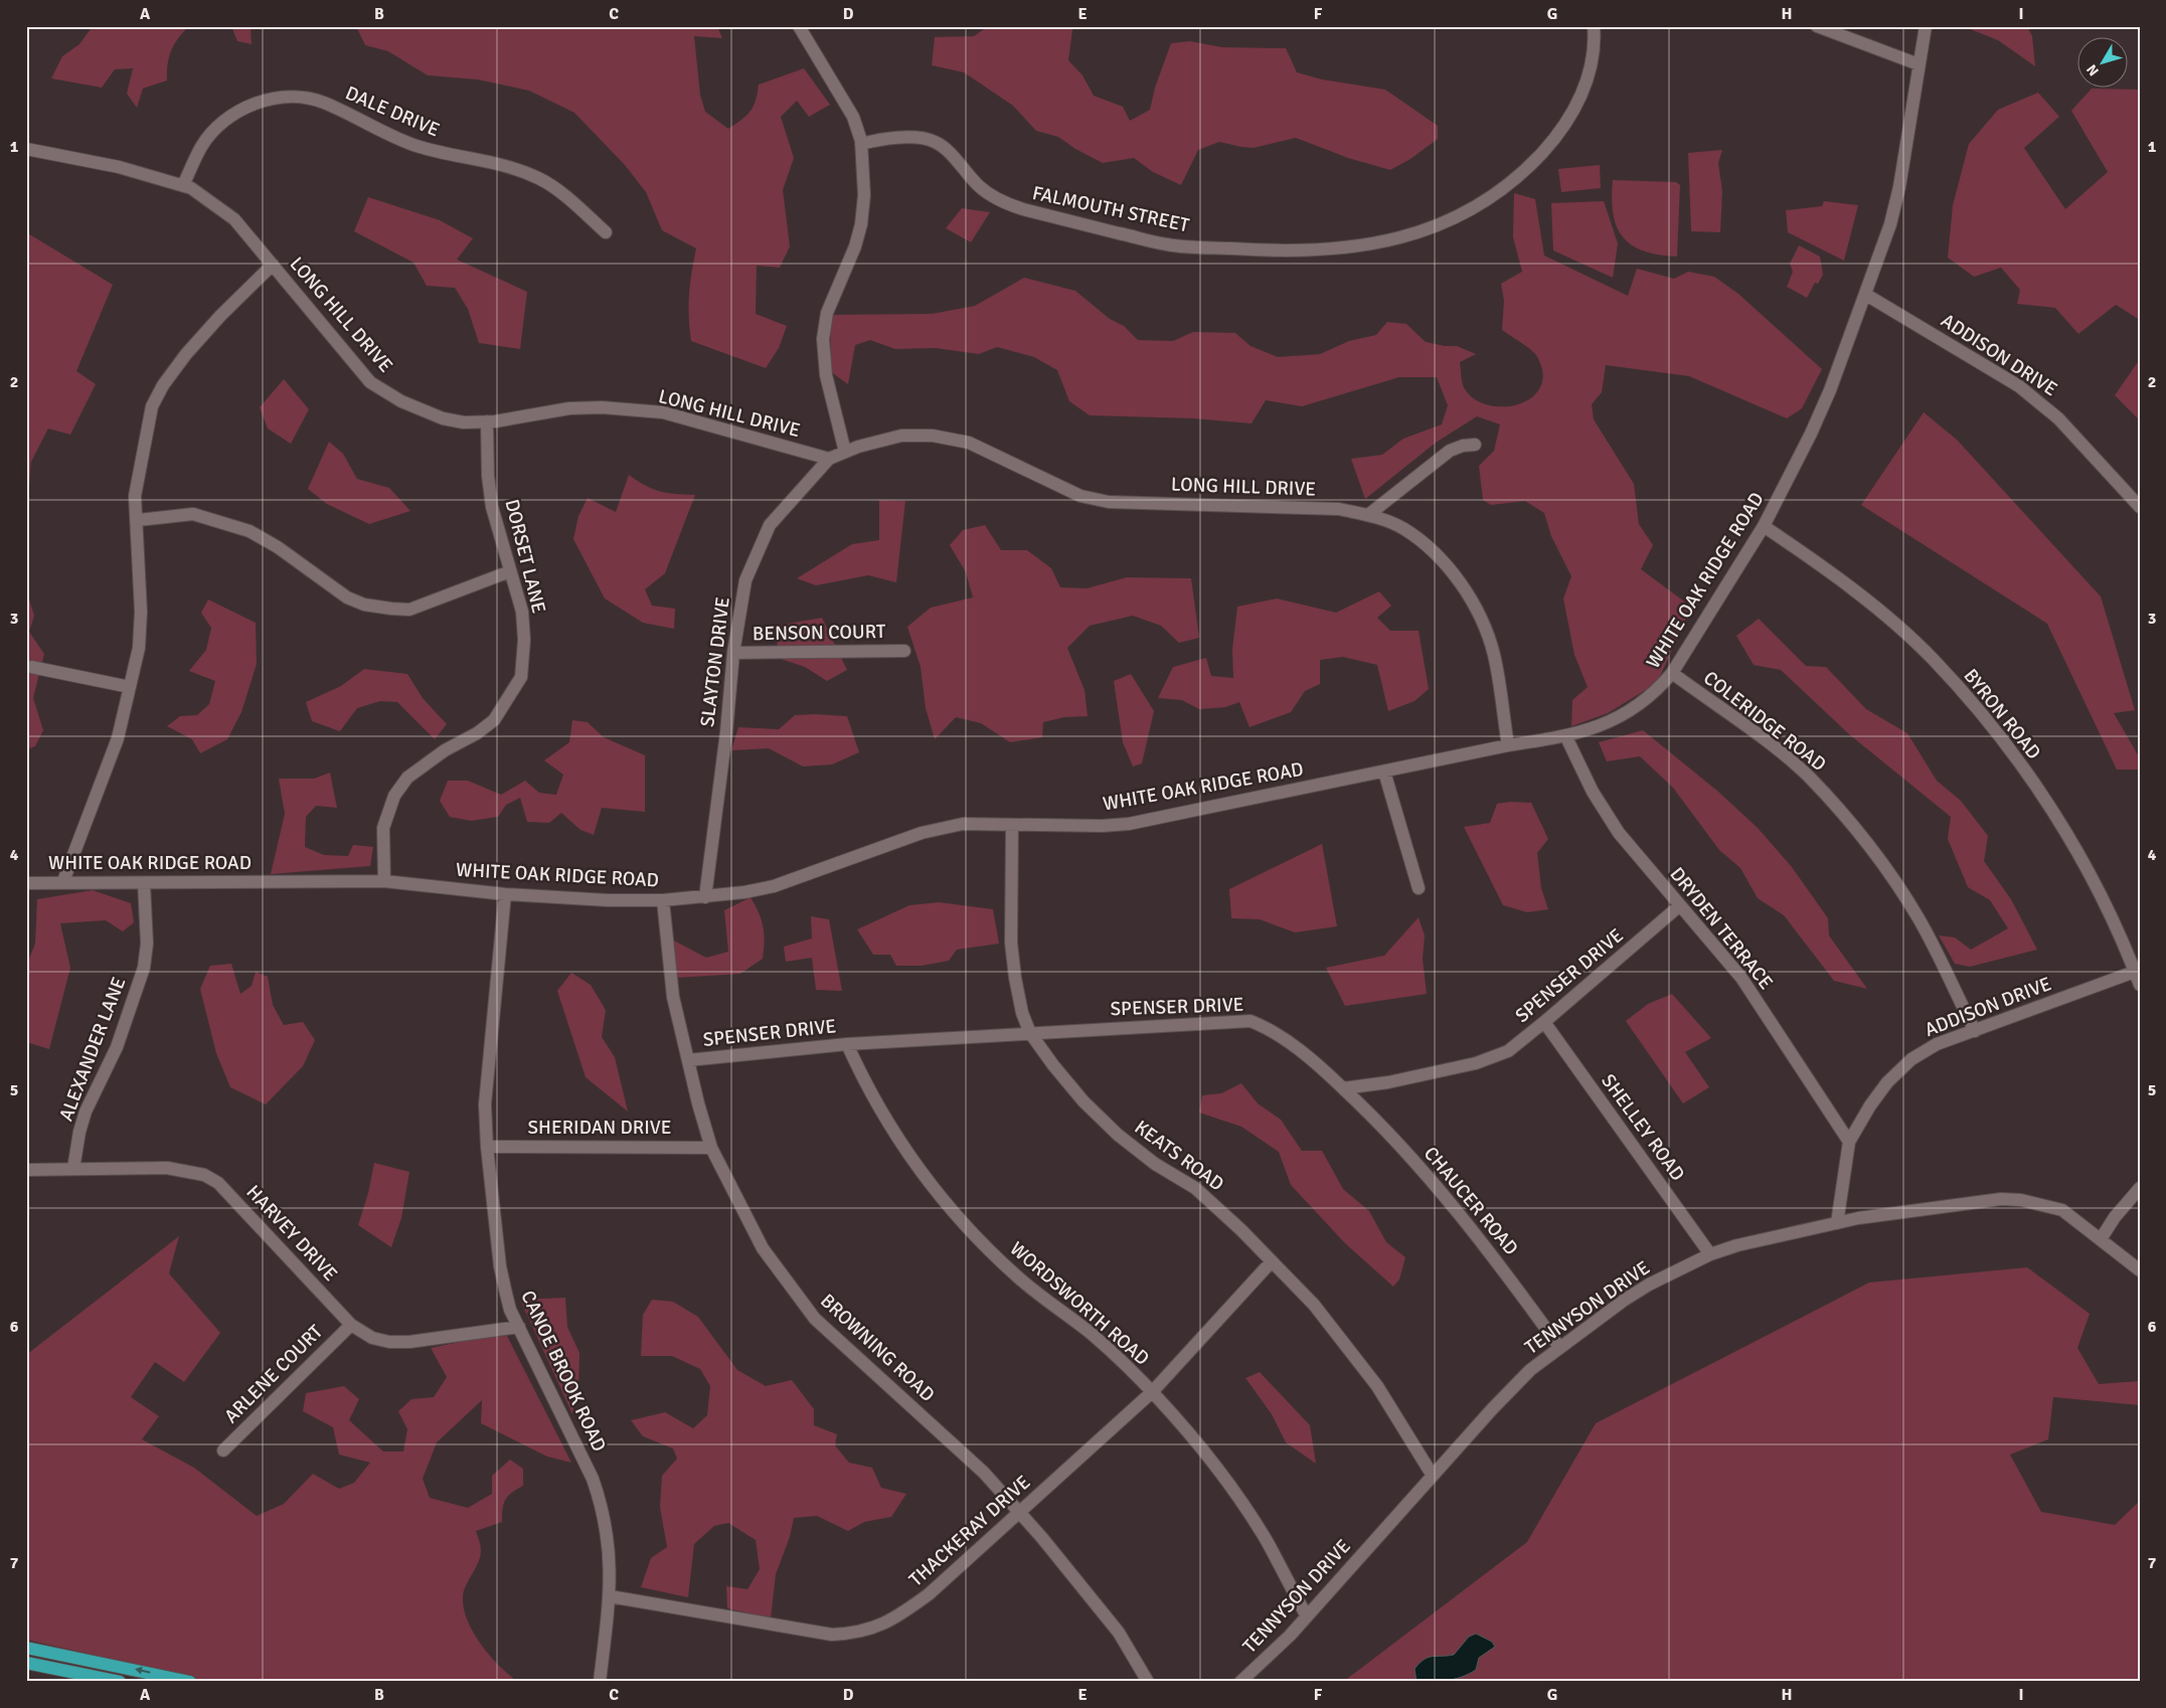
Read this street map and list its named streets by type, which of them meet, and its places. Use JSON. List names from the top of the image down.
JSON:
{
  "streets": {
    "street": [
      "DALE DRIVE",
      "FALMOUTH STREET",
      "LONG HILL DRIVE",
      "ADDISON DRIVE",
      "DORSET LANE",
      "WHITE OAK RIDGE ROAD",
      "BENSON COURT",
      "SLAYTON DRIVE",
      "BYRON ROAD",
      "COLERIDGE ROAD",
      "DRYDEN TERRACE",
      "SPENSER DRIVE",
      "ALEXANDER LANE",
      "SHERIDAN DRIVE",
      "SHELLEY ROAD",
      "KEATS ROAD",
      "CHAUCER ROAD",
      "HARVEY DRIVE",
      "WORDSWORTH ROAD",
      "TENNYSON DRIVE",
      "BROWNING ROAD",
      "CANOE BROOK ROAD",
      "ARLENE COURT",
      "THACKERAY DRIVE"
    ]
  },
  "crossings": [
    ["DALE DRIVE", "LONG HILL DRIVE"],
    ["LONG HILL DRIVE", "DORSET LANE"],
    ["LONG HILL DRIVE", "WHITE OAK RIDGE ROAD"],
    ["LONG HILL DRIVE", "SLAYTON DRIVE"],
    ["ADDISON DRIVE", "WHITE OAK RIDGE ROAD"],
    ["ADDISON DRIVE", "BYRON ROAD"],
    ["ADDISON DRIVE", "COLERIDGE ROAD"],
    ["ADDISON DRIVE", "DRYDEN TERRACE"],
    ["ADDISON DRIVE", "TENNYSON DRIVE"],
    ["DORSET LANE", "WHITE OAK RIDGE ROAD"],
    ["WHITE OAK RIDGE ROAD", "SLAYTON DRIVE"],
    ["WHITE OAK RIDGE ROAD", "BYRON ROAD"],
    ["WHITE OAK RIDGE ROAD", "COLERIDGE ROAD"],
    ["WHITE OAK RIDGE ROAD", "DRYDEN TERRACE"],
    ["WHITE OAK RIDGE ROAD", "ALEXANDER LANE"],
    ["WHITE OAK RIDGE ROAD", "KEATS ROAD"],
    ["WHITE OAK RIDGE ROAD", "BROWNING ROAD"],
    ["WHITE OAK RIDGE ROAD", "CANOE BROOK ROAD"],
    ["BENSON COURT", "SLAYTON DRIVE"],
    ["DRYDEN TERRACE", "SPENSER DRIVE"],
    ["SPENSER DRIVE", "SHELLEY ROAD"],
    ["SPENSER DRIVE", "KEATS ROAD"],
    ["SPENSER DRIVE", "CHAUCER ROAD"],
    ["SPENSER DRIVE", "WORDSWORTH ROAD"],
    ["SPENSER DRIVE", "BROWNING ROAD"],
    ["ALEXANDER LANE", "HARVEY DRIVE"],
    ["SHERIDAN DRIVE", "BROWNING ROAD"],
    ["SHERIDAN DRIVE", "CANOE BROOK ROAD"],
    ["SHELLEY ROAD", "TENNYSON DRIVE"],
    ["KEATS ROAD", "TENNYSON DRIVE"],
    ["KEATS ROAD", "THACKERAY DRIVE"],
    ["CHAUCER ROAD", "TENNYSON DRIVE"],
    ["HARVEY DRIVE", "CANOE BROOK ROAD"],
    ["HARVEY DRIVE", "ARLENE COURT"],
    ["WORDSWORTH ROAD", "TENNYSON DRIVE"],
    ["WORDSWORTH ROAD", "THACKERAY DRIVE"],
    ["BROWNING ROAD", "THACKERAY DRIVE"],
    ["CANOE BROOK ROAD", "THACKERAY DRIVE"]
  ],
  "north": "bottom left",
  "grid": {
    "columns": [
      "A",
      "B",
      "C",
      "D",
      "E",
      "F",
      "G",
      "H",
      "I"
    ],
    "rows": [
      "1",
      "2",
      "3",
      "4",
      "5",
      "6",
      "7"
    ]
  }
}
